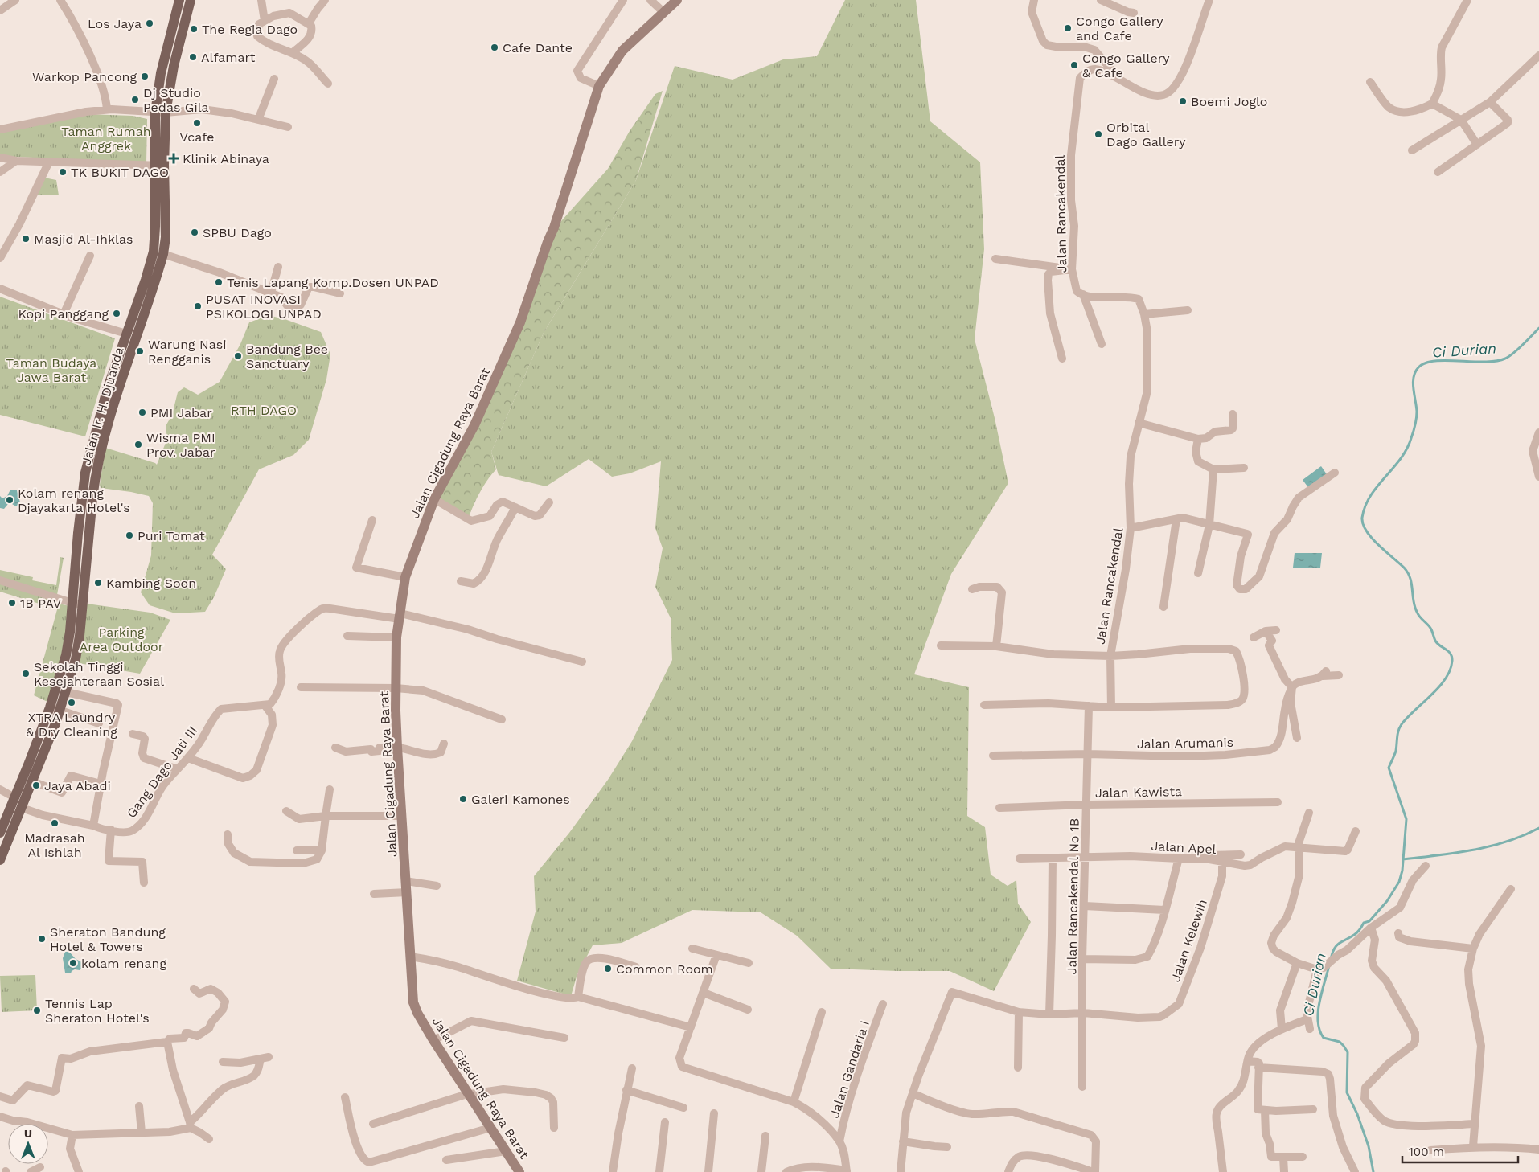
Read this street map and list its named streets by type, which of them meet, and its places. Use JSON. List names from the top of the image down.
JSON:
{
  "streets": {
    "main road": ["Jalan Ir. H. Djuanda"],
    "street": [
      "Jalan Rancakendal",
      "Jalan Cigadung Raya Barat",
      "Jalan Arumanis",
      "Gang Dago Jati III",
      "Jalan Kawista",
      "Jalan Apel",
      "Jalan Rancakendal No 1B",
      "Jalan Kelewih",
      "Jalan Gandaria I"
    ]
  },
  "crossings": [
    ["Jalan Ir. H. Djuanda", "Gang Dago Jati III"],
    ["Jalan Arumanis", "Jalan Rancakendal No 1B"],
    ["Jalan Kawista", "Jalan Rancakendal No 1B"],
    ["Jalan Apel", "Jalan Rancakendal No 1B"],
    ["Jalan Apel", "Jalan Kelewih"],
    ["Jalan Rancakendal No 1B", "Jalan Kelewih"]
  ],
  "water": ["Ci Durian"],
  "parks": [
    "Taman Rumah Anggrek",
    "Taman Budaya Jawa Barat",
    "RTH DAGO",
    "Parking Area Outdoor"
  ],
  "places": {
    "other": [
      "Los Jaya",
      "Congo Gallery and Cafe",
      "The Regia Dago",
      "Cafe Dante",
      "Alfamart",
      "Congo Gallery & Cafe",
      "Warkop Pancong",
      "Dj Studio Pedas Gila",
      "Boemi Joglo",
      "Vcafe",
      "Orbital Dago Gallery",
      "TK BUKIT DAGO",
      "SPBU Dago",
      "Masjid Al-Ihklas",
      "Tenis Lapang Komp.Dosen UNPAD",
      "PUSAT INOVASI PSIKOLOGI UNPAD",
      "Kopi Panggang",
      "Warung Nasi Rengganis",
      "Bandung Bee Sanctuary",
      "PMI Jabar",
      "Wisma PMI Prov. Jabar",
      "Kolam renang Djayakarta Hotel's",
      "Puri Tomat",
      "Kambing Soon",
      "1B PAV",
      "Sekolah Tinggi Kesejahteraan Sosial",
      "XTRA Laundry & Dry Cleaning",
      "Jaya Abadi",
      "Galeri Kamones",
      "Madrasah Al Ishlah",
      "Sheraton Bandung Hotel & Towers",
      "kolam renang",
      "Common Room",
      "Tennis Lap Sheraton Hotel's"
    ],
    "health": ["Klinik Abinaya"]
  },
  "scale_bar": "100 m",
  "north": "top"
}
